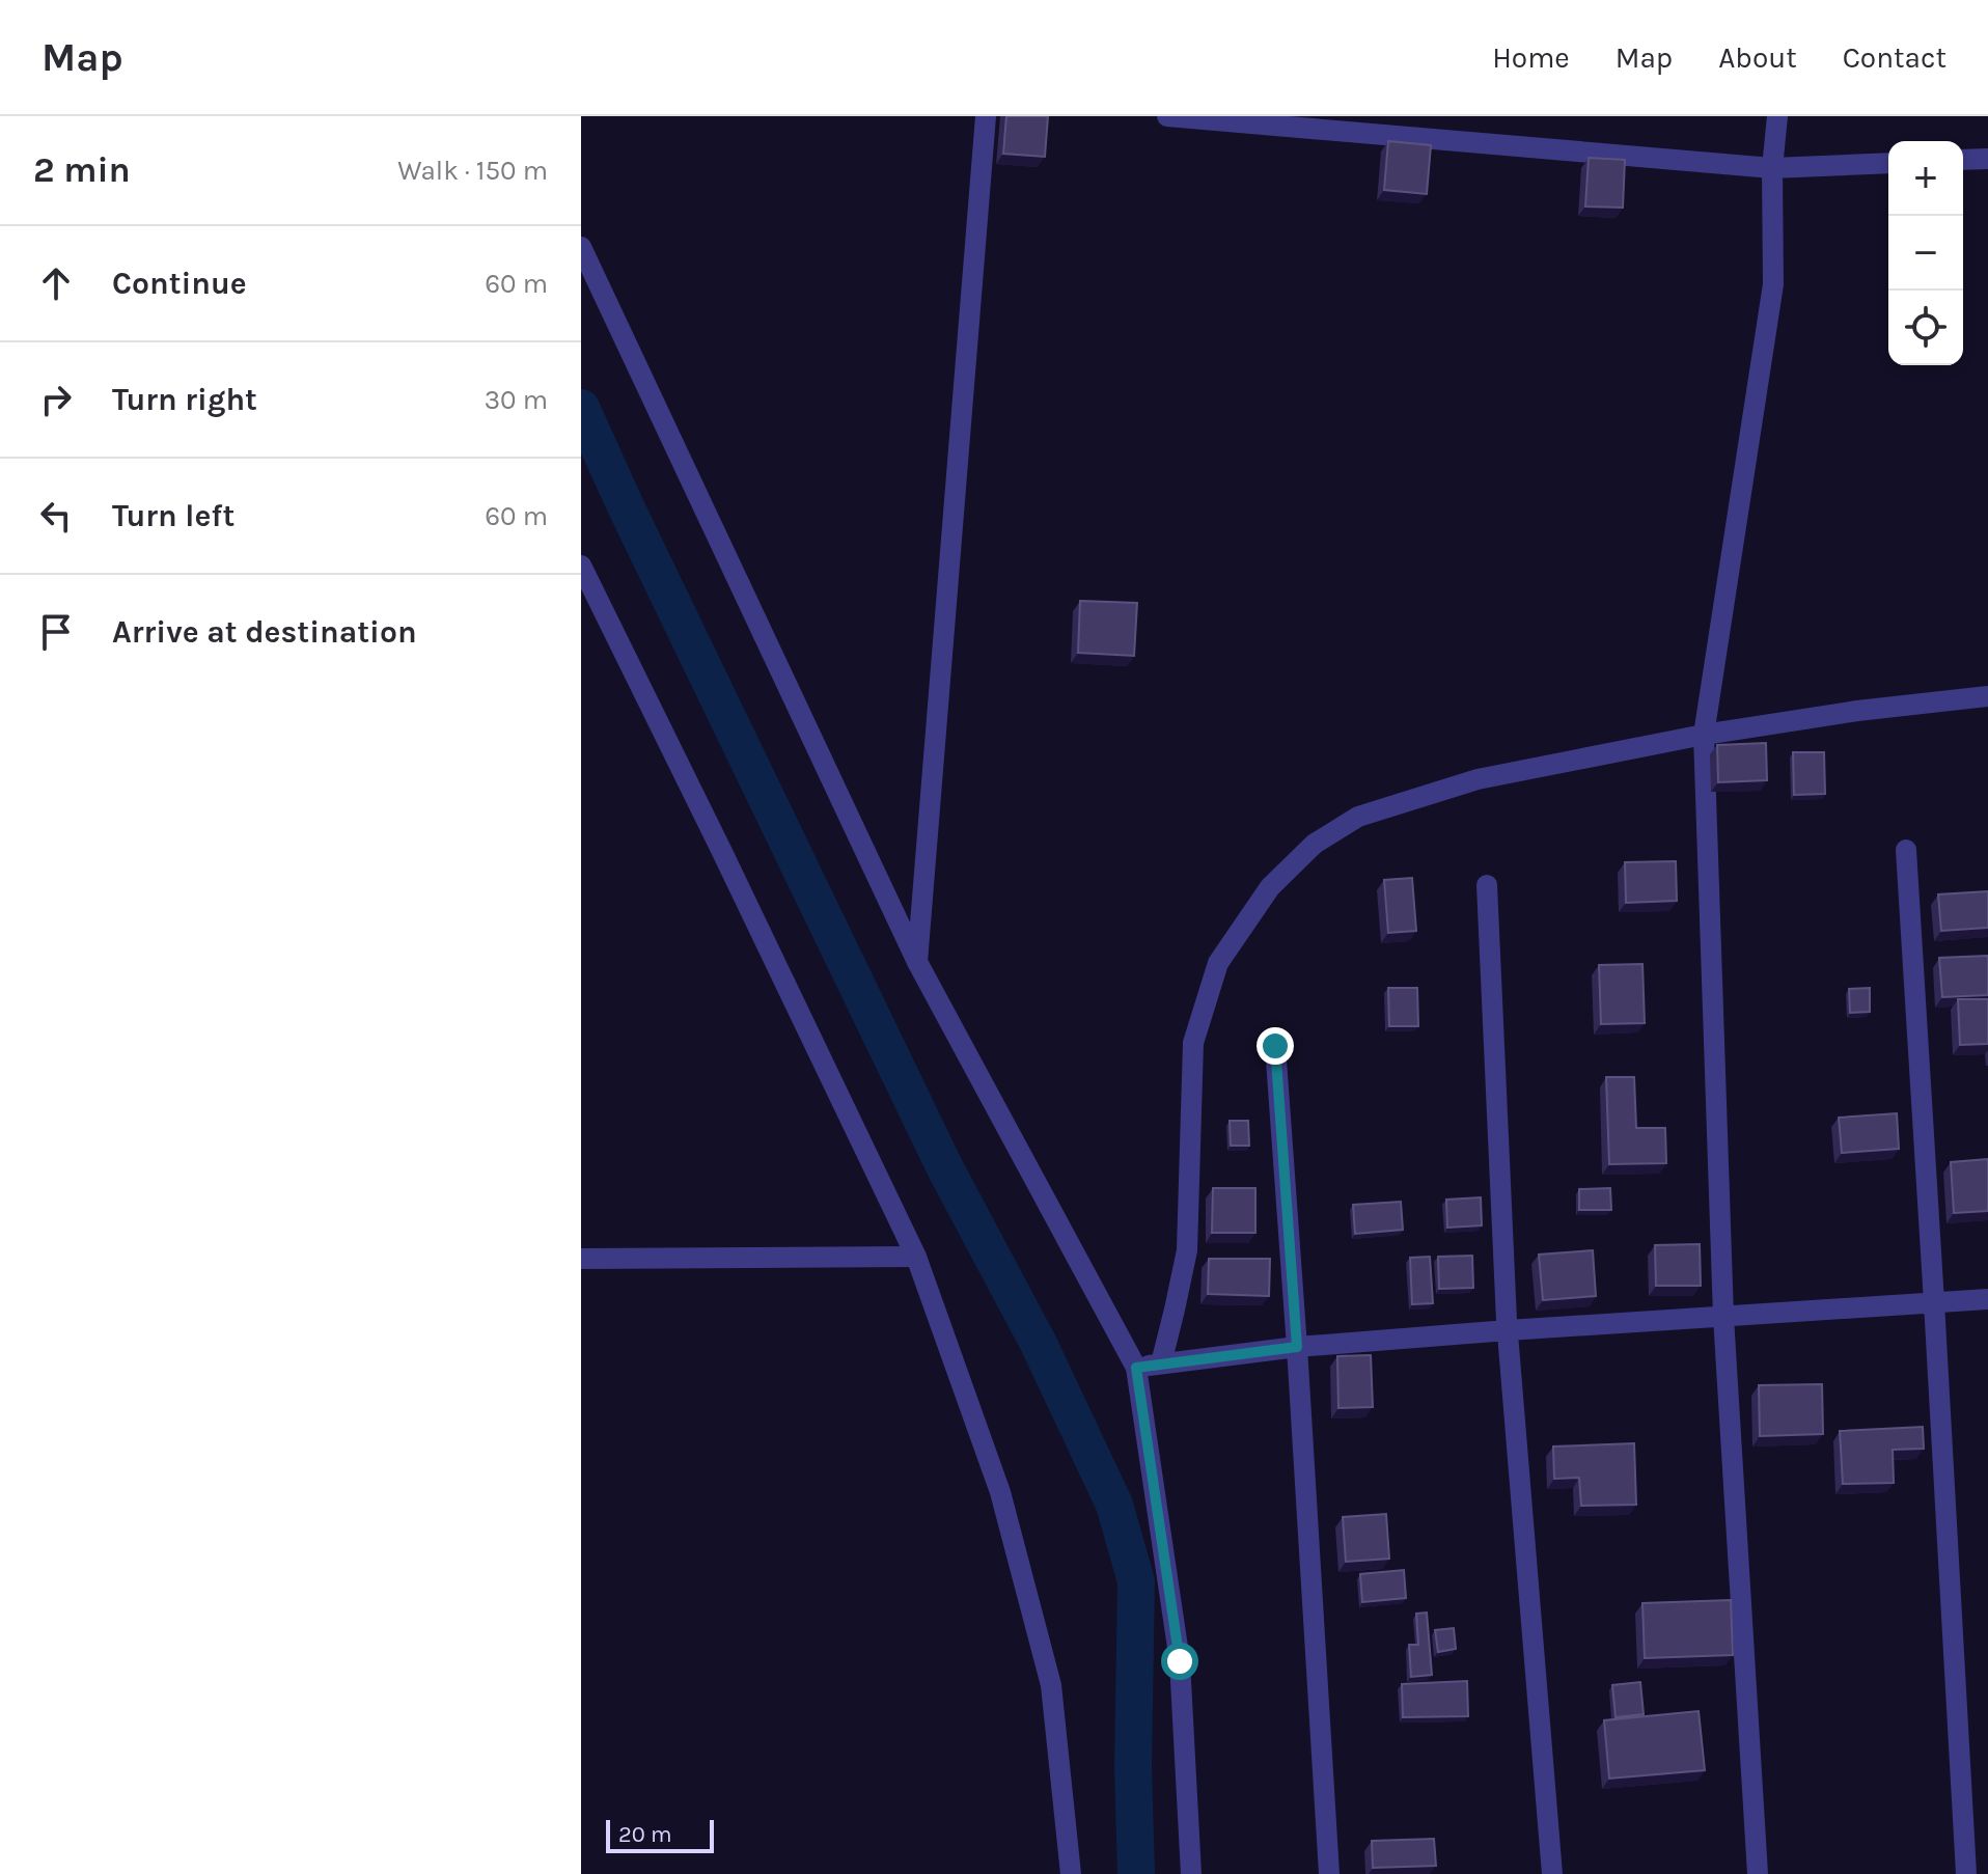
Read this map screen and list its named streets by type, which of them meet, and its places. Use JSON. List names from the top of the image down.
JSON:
{
  "scale_bar": "20 m",
  "page": {
    "header": "Map",
    "nav": [
      "Home",
      "Map",
      "About",
      "Contact"
    ],
    "heading": ["2 min", "Walk · 150 m"],
    "map_buttons": ["+", "−"],
    "list": [
      ["Continue", "60 m"],
      ["Turn right", "30 m"],
      ["Turn left", "60 m"],
      "Arrive at destination"
    ],
    "scale": "20 m"
  }
}
